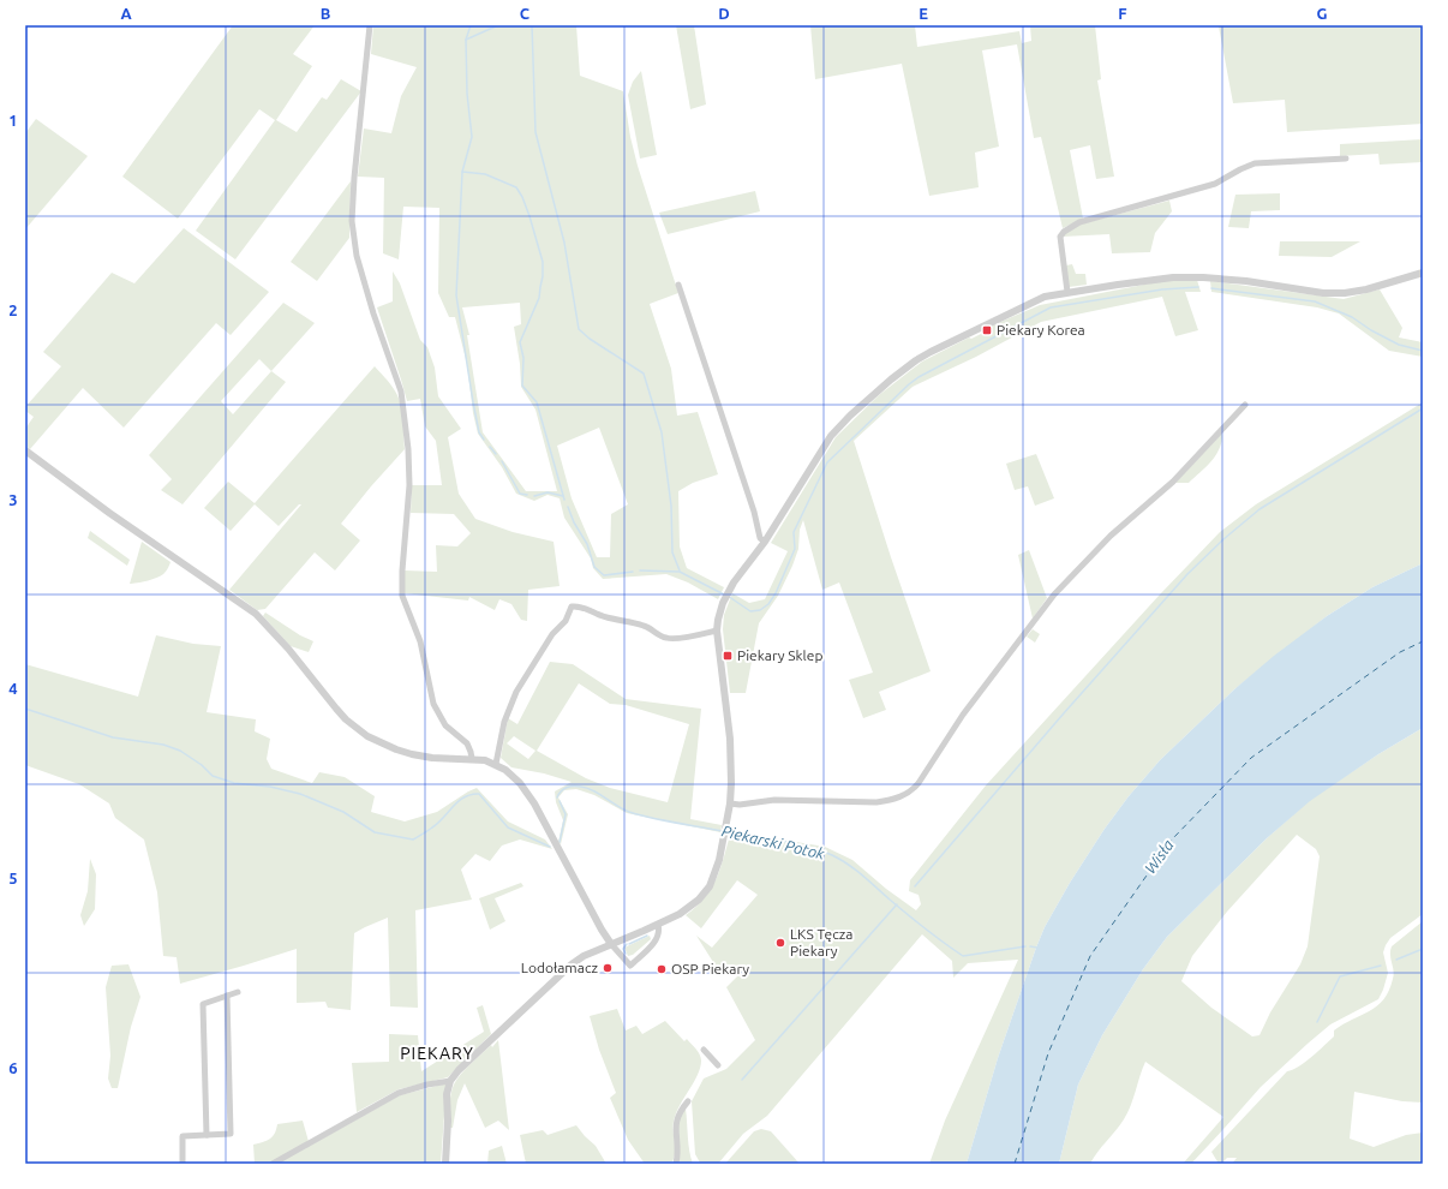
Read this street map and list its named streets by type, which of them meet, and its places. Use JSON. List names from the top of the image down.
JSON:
{
  "districts": ["PIEKARY"],
  "water": ["Piekarski Potok", "Wisła"],
  "places": {
    "transit": ["Piekary Korea", "Piekary Sklep"],
    "other": ["LKS Tęcza Piekary", "Lodołamacz", "OSP Piekary"]
  },
  "grid": {
    "columns": [
      "A",
      "B",
      "C",
      "D",
      "E",
      "F",
      "G"
    ],
    "rows": [
      "1",
      "2",
      "3",
      "4",
      "5",
      "6"
    ]
  }
}
